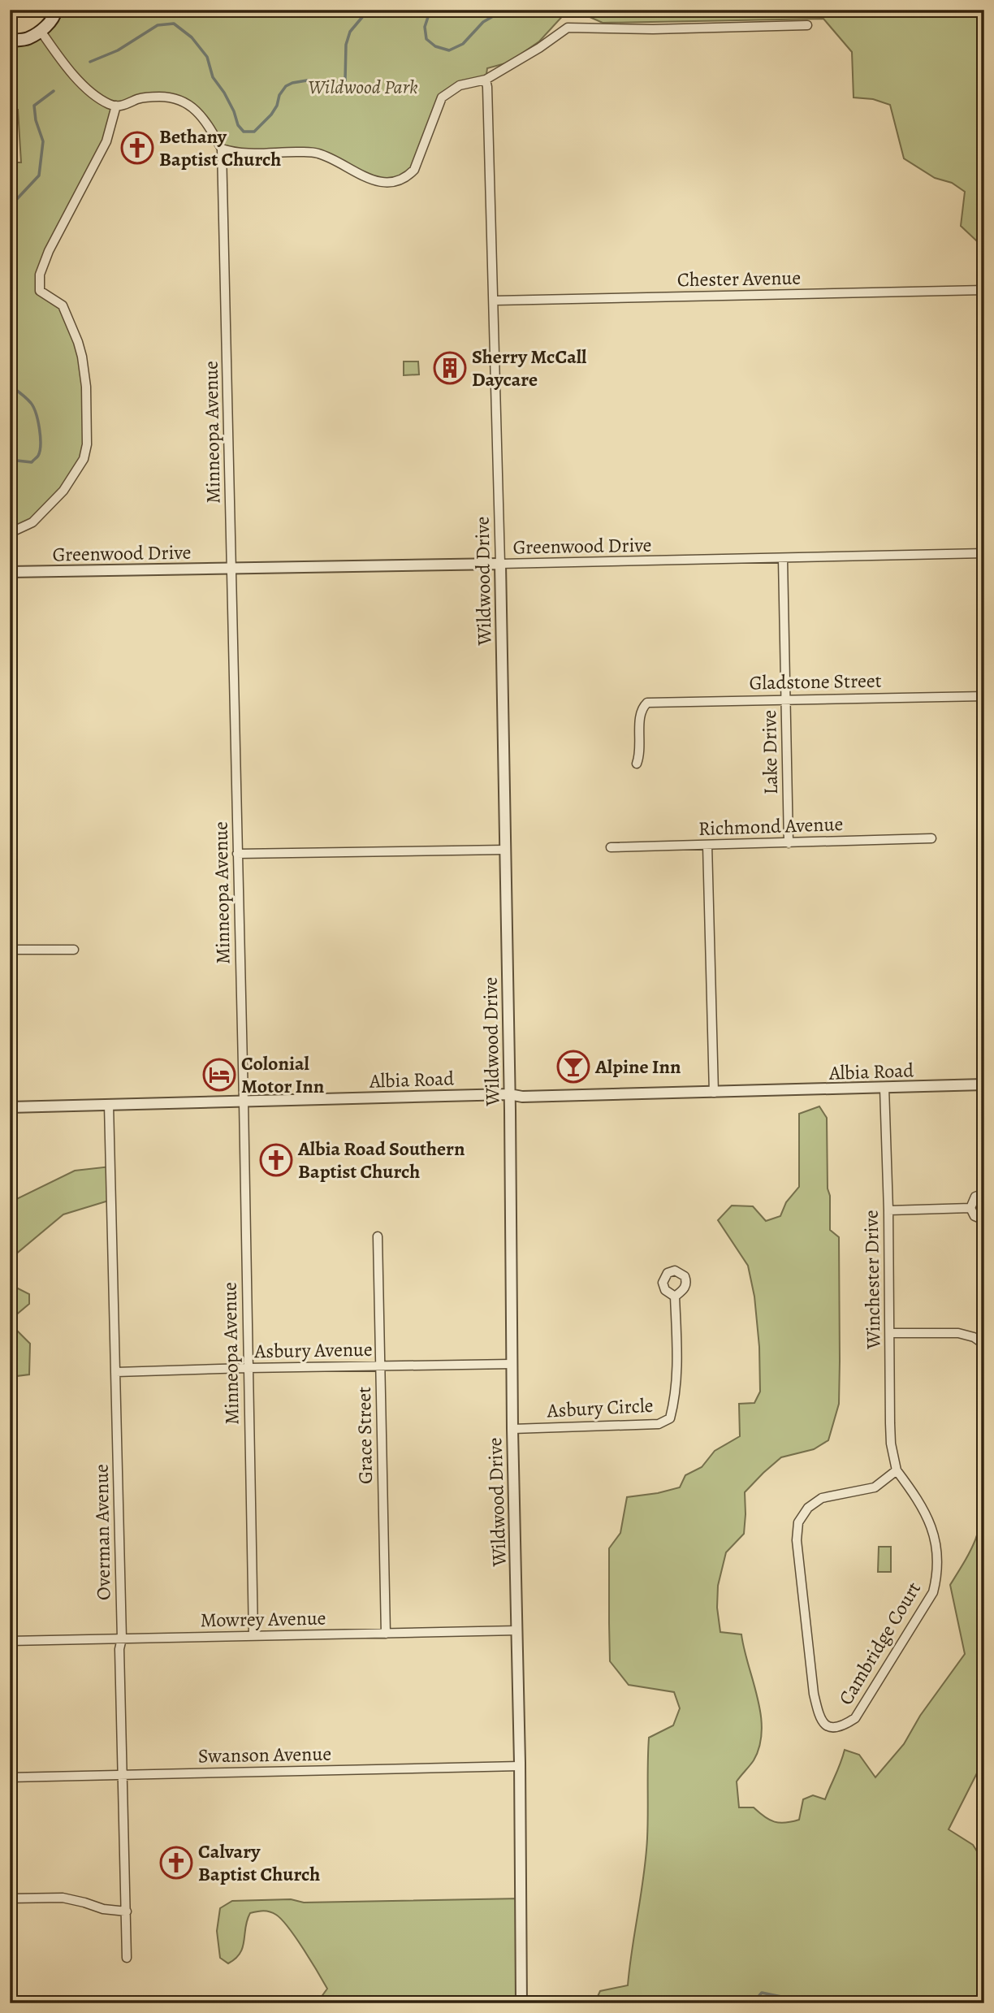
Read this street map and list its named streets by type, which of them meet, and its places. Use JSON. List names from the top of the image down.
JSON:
{
  "streets": {
    "street": [
      "Chester Avenue",
      "Minneopa Avenue",
      "Greenwood Drive",
      "Wildwood Drive",
      "Gladstone Street",
      "Lake Drive",
      "Richmond Avenue",
      "Albia Road",
      "Winchester Drive",
      "Asbury Avenue",
      "Asbury Circle",
      "Grace Street",
      "Overman Avenue",
      "Mowrey Avenue",
      "Cambridge Court",
      "Swanson Avenue"
    ]
  },
  "crossings": [
    ["Chester Avenue", "Wildwood Drive"],
    ["Minneopa Avenue", "Greenwood Drive"],
    ["Minneopa Avenue", "Albia Road"],
    ["Minneopa Avenue", "Asbury Avenue"],
    ["Minneopa Avenue", "Mowrey Avenue"],
    ["Greenwood Drive", "Wildwood Drive"],
    ["Greenwood Drive", "Lake Drive"],
    ["Wildwood Drive", "Albia Road"],
    ["Wildwood Drive", "Asbury Avenue"],
    ["Wildwood Drive", "Asbury Circle"],
    ["Wildwood Drive", "Mowrey Avenue"],
    ["Wildwood Drive", "Swanson Avenue"],
    ["Gladstone Street", "Lake Drive"],
    ["Lake Drive", "Richmond Avenue"],
    ["Albia Road", "Winchester Drive"],
    ["Albia Road", "Overman Avenue"],
    ["Winchester Drive", "Cambridge Court"],
    ["Asbury Avenue", "Grace Street"],
    ["Asbury Avenue", "Overman Avenue"],
    ["Grace Street", "Mowrey Avenue"],
    ["Overman Avenue", "Mowrey Avenue"],
    ["Overman Avenue", "Swanson Avenue"]
  ],
  "parks": ["Wildwood Park"],
  "places": {
    "church": ["Bethany Baptist Church", "Albia Road Southern Baptist Church", "Calvary Baptist Church"],
    "building": ["Sherry McCall Daycare"],
    "bar": ["Alpine Inn"],
    "hotel": ["Colonial Motor Inn"]
  }
}
